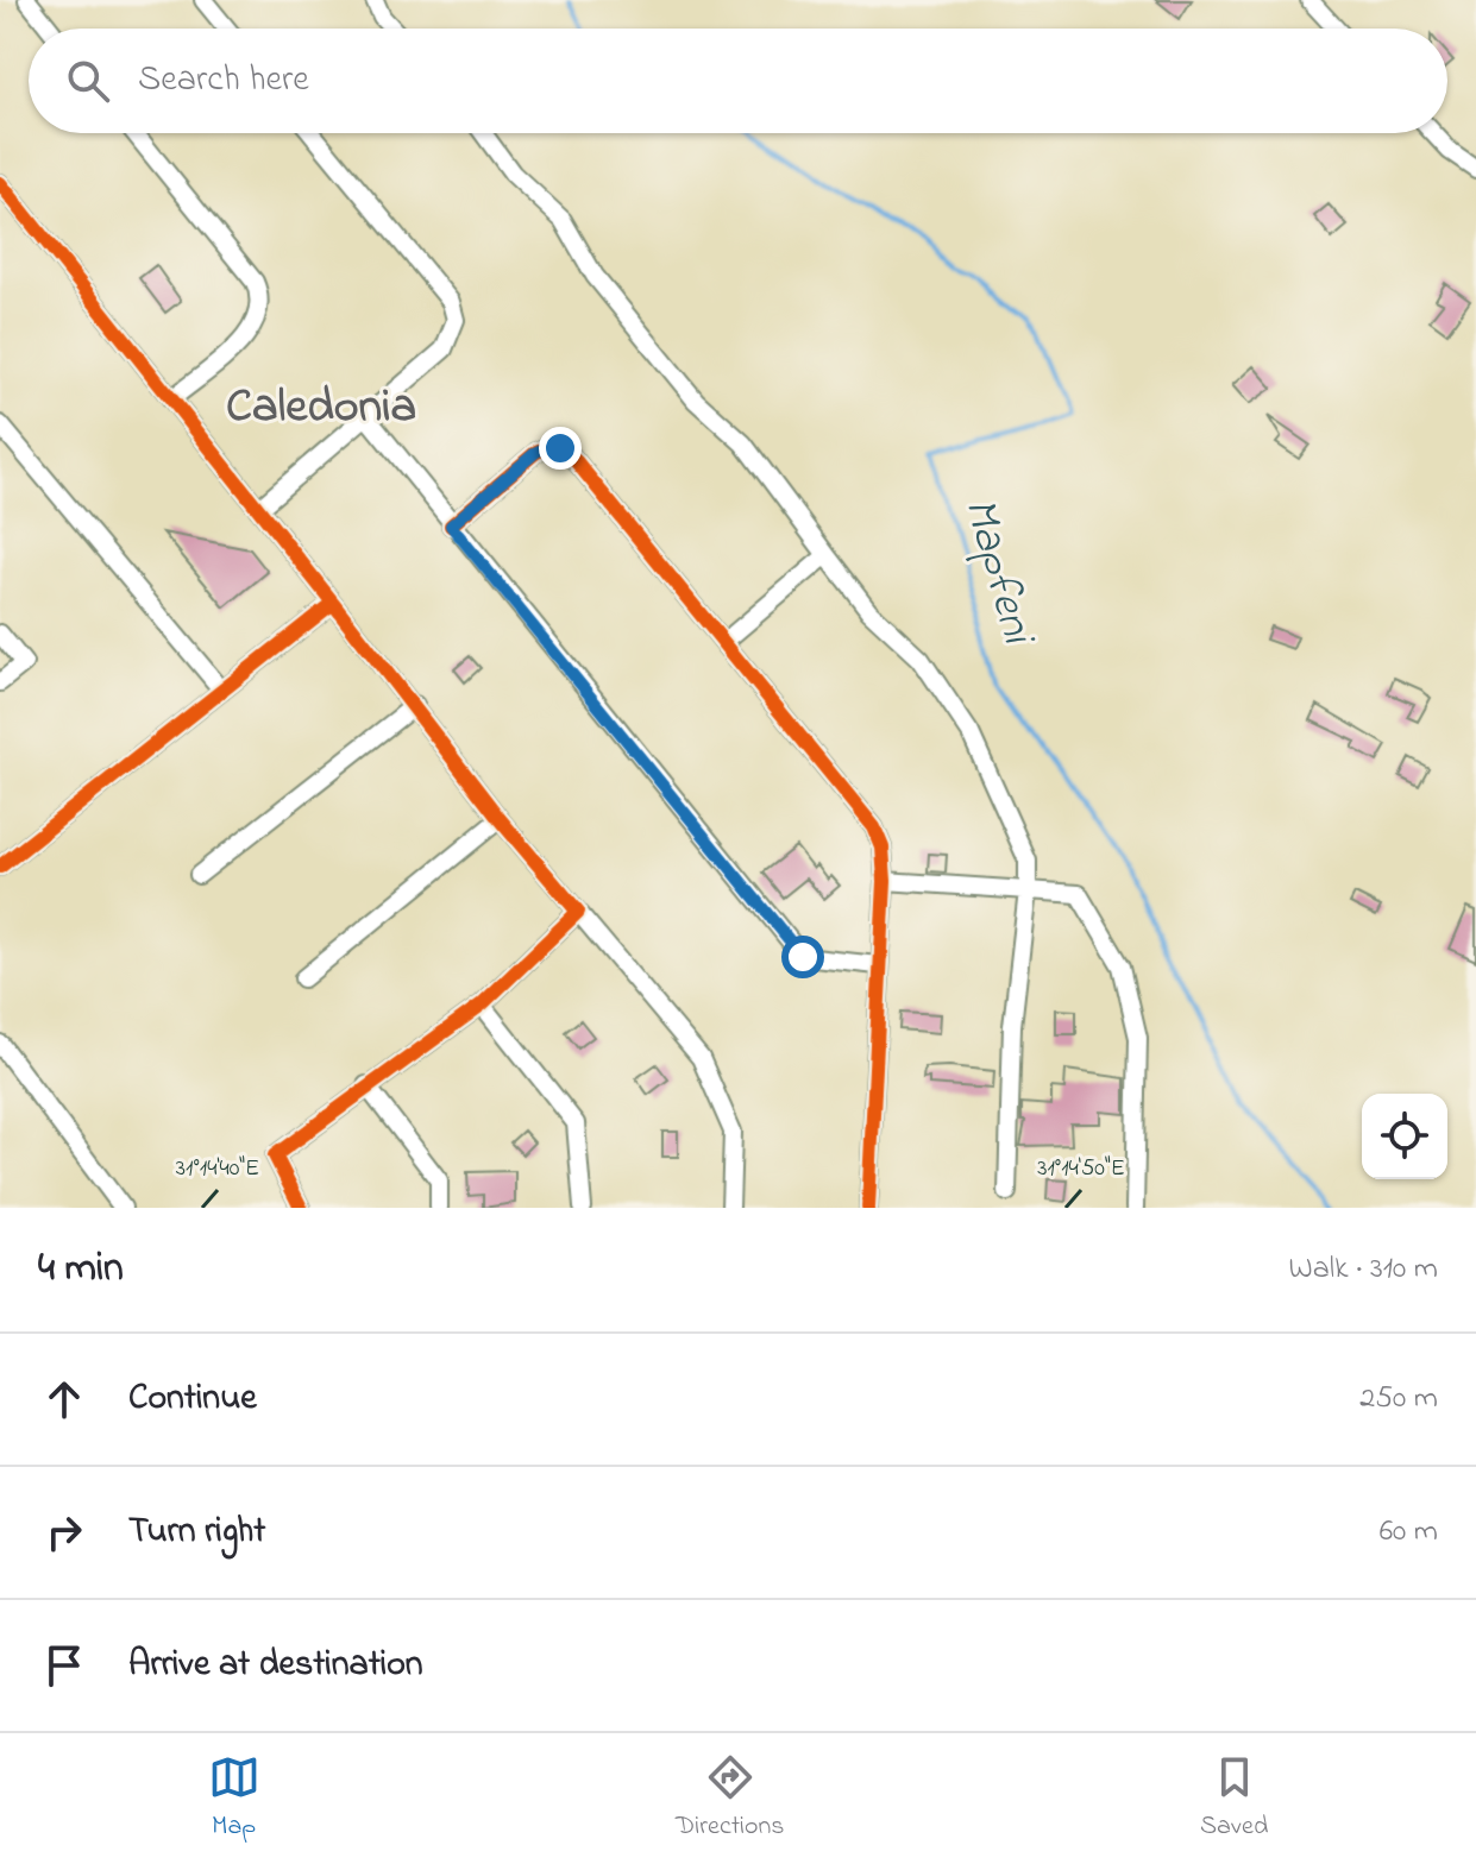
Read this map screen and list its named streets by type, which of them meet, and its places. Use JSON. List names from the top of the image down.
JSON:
{
  "districts": ["Caledonia"],
  "water": ["Mapfeni"],
  "page": {
    "search": "Search here",
    "heading": ["4 min", "Walk · 310 m"],
    "list": [
      ["Continue", "250 m"],
      ["Turn right", "60 m"],
      "Arrive at destination"
    ],
    "nav": ["Map", "Directions", "Saved"]
  },
  "coordinates": ["31°14'40\"E", "31°14'50\"E"]
}
